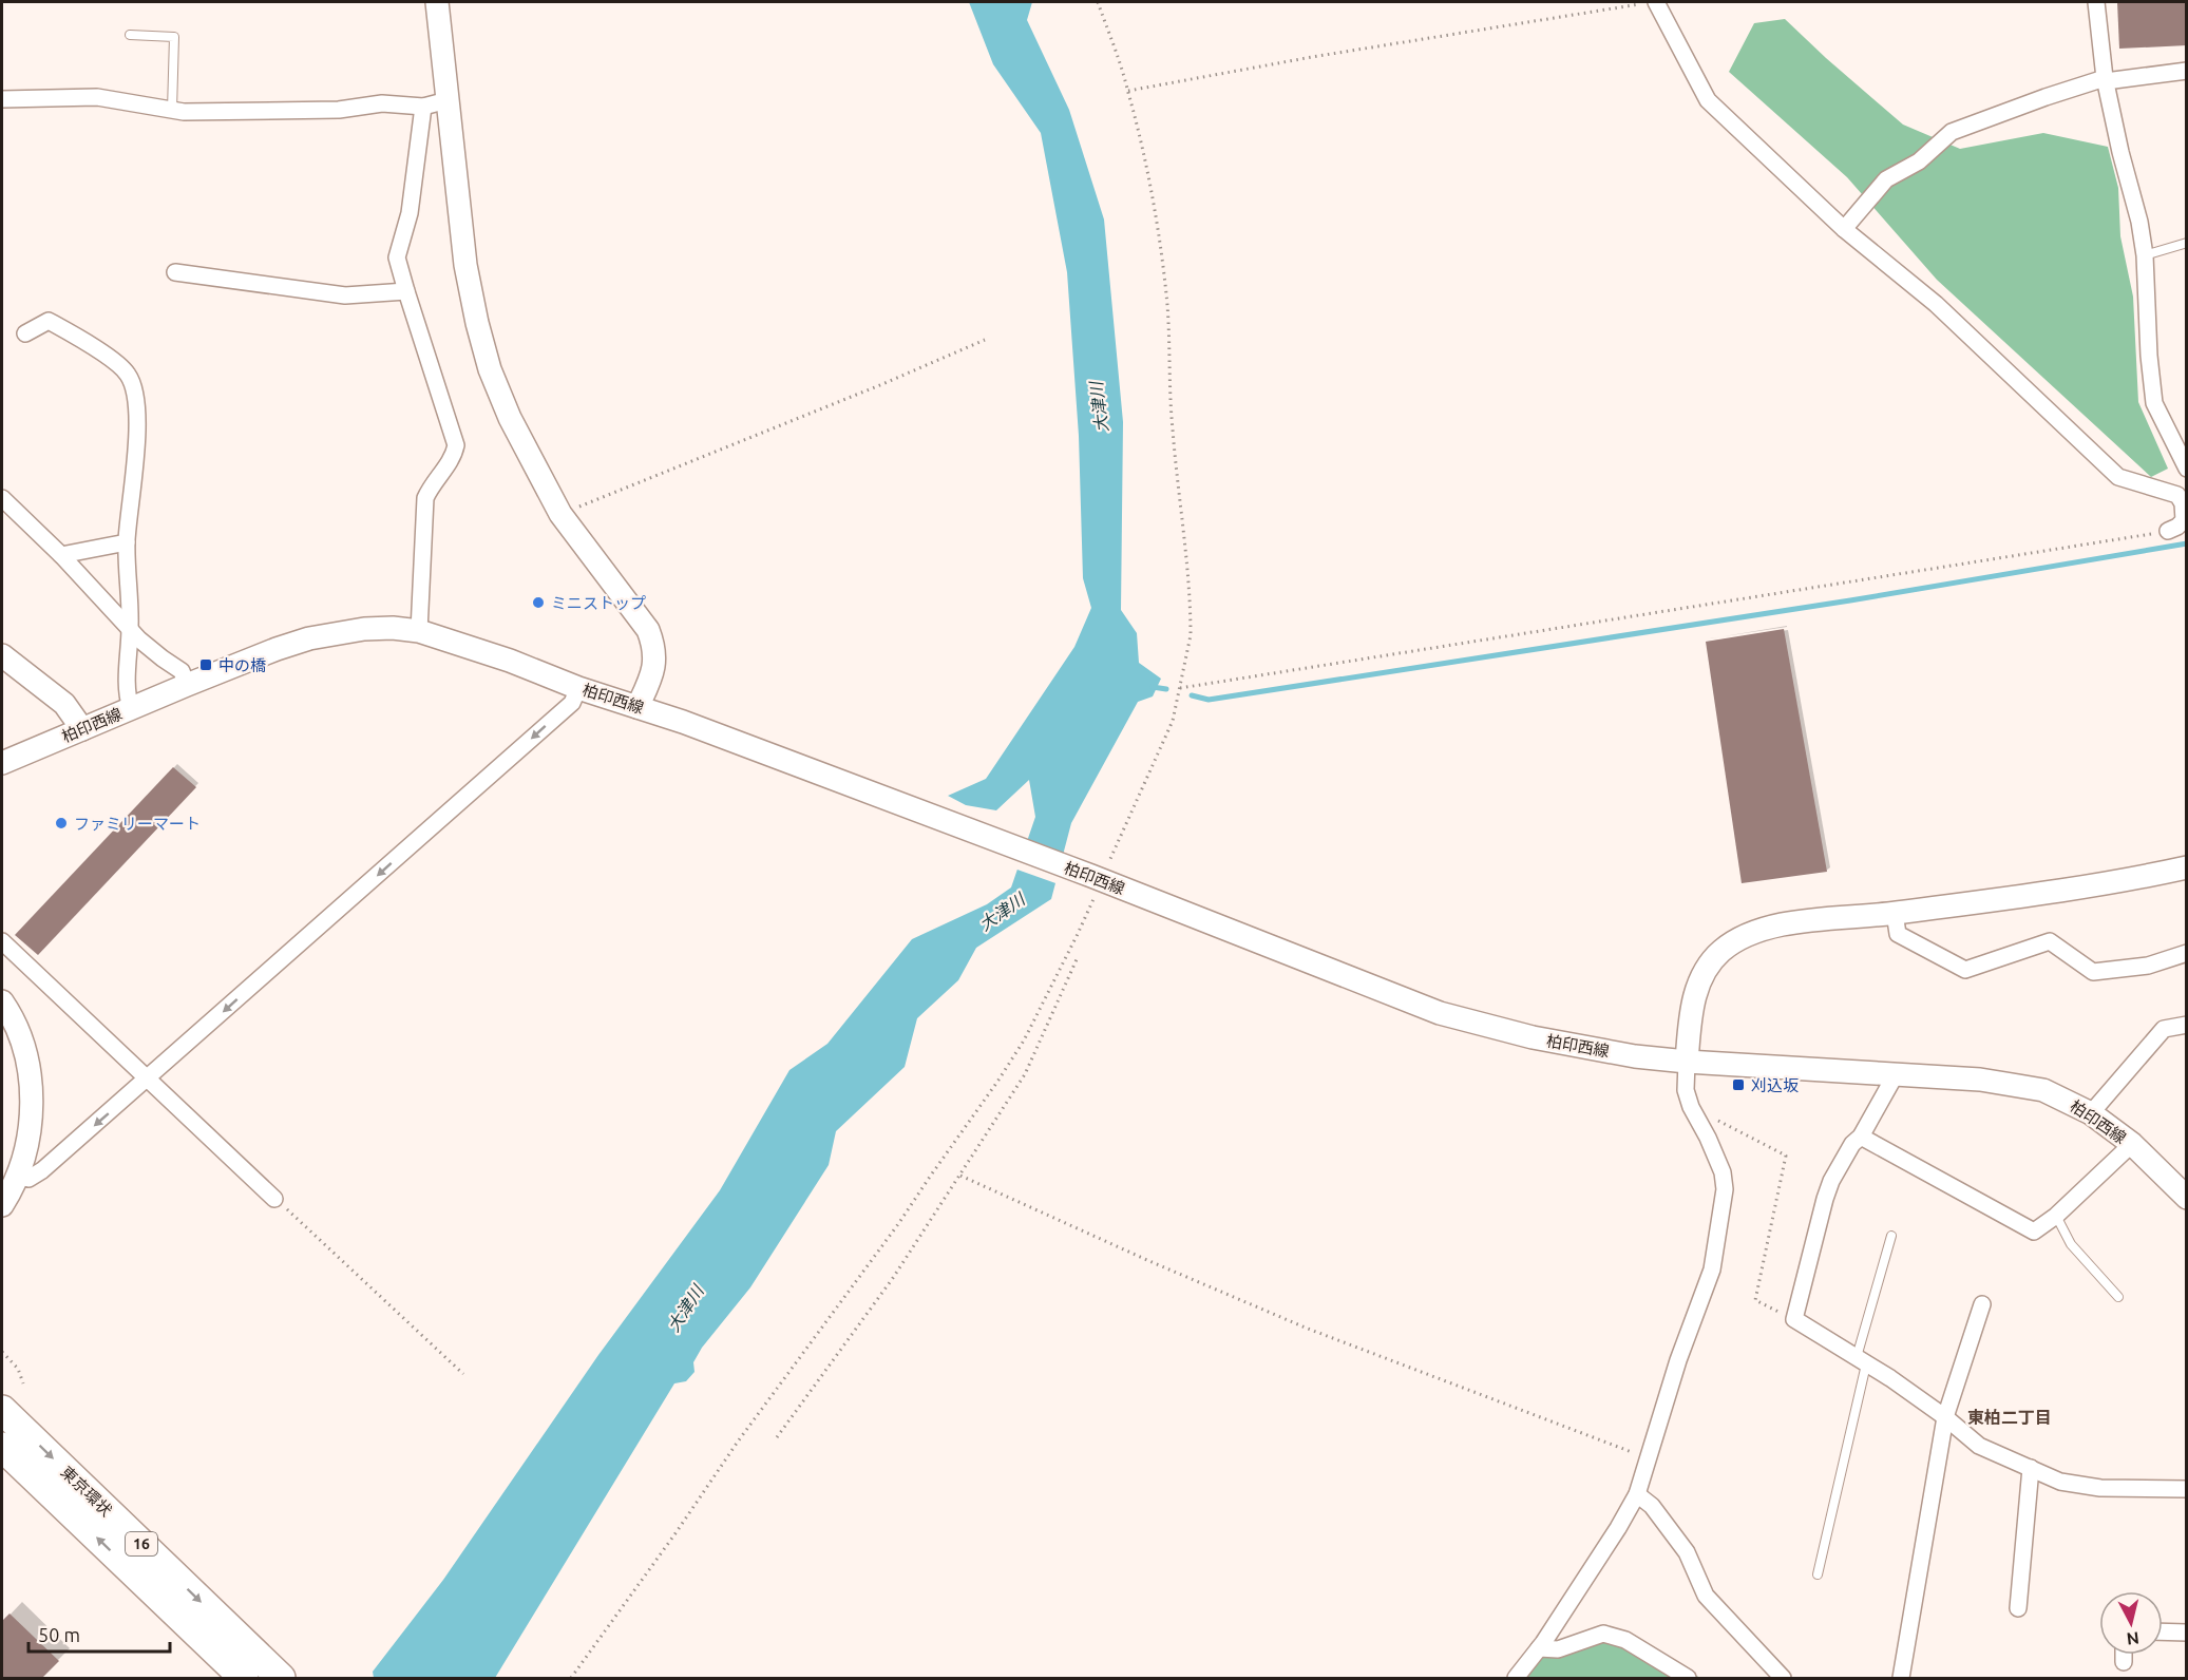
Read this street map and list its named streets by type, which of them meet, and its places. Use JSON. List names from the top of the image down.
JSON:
{
  "streets": {
    "highway": ["東京環状", "16"],
    "main road": ["柏印西線"]
  },
  "districts": ["東柏二丁目"],
  "water": ["大津川"],
  "places": {
    "other": ["ミニストップ", "ファミリーマート"],
    "transit": ["中の橋", "刈込坂"]
  },
  "scale_bar": "50 m",
  "north": "bottom"
}
